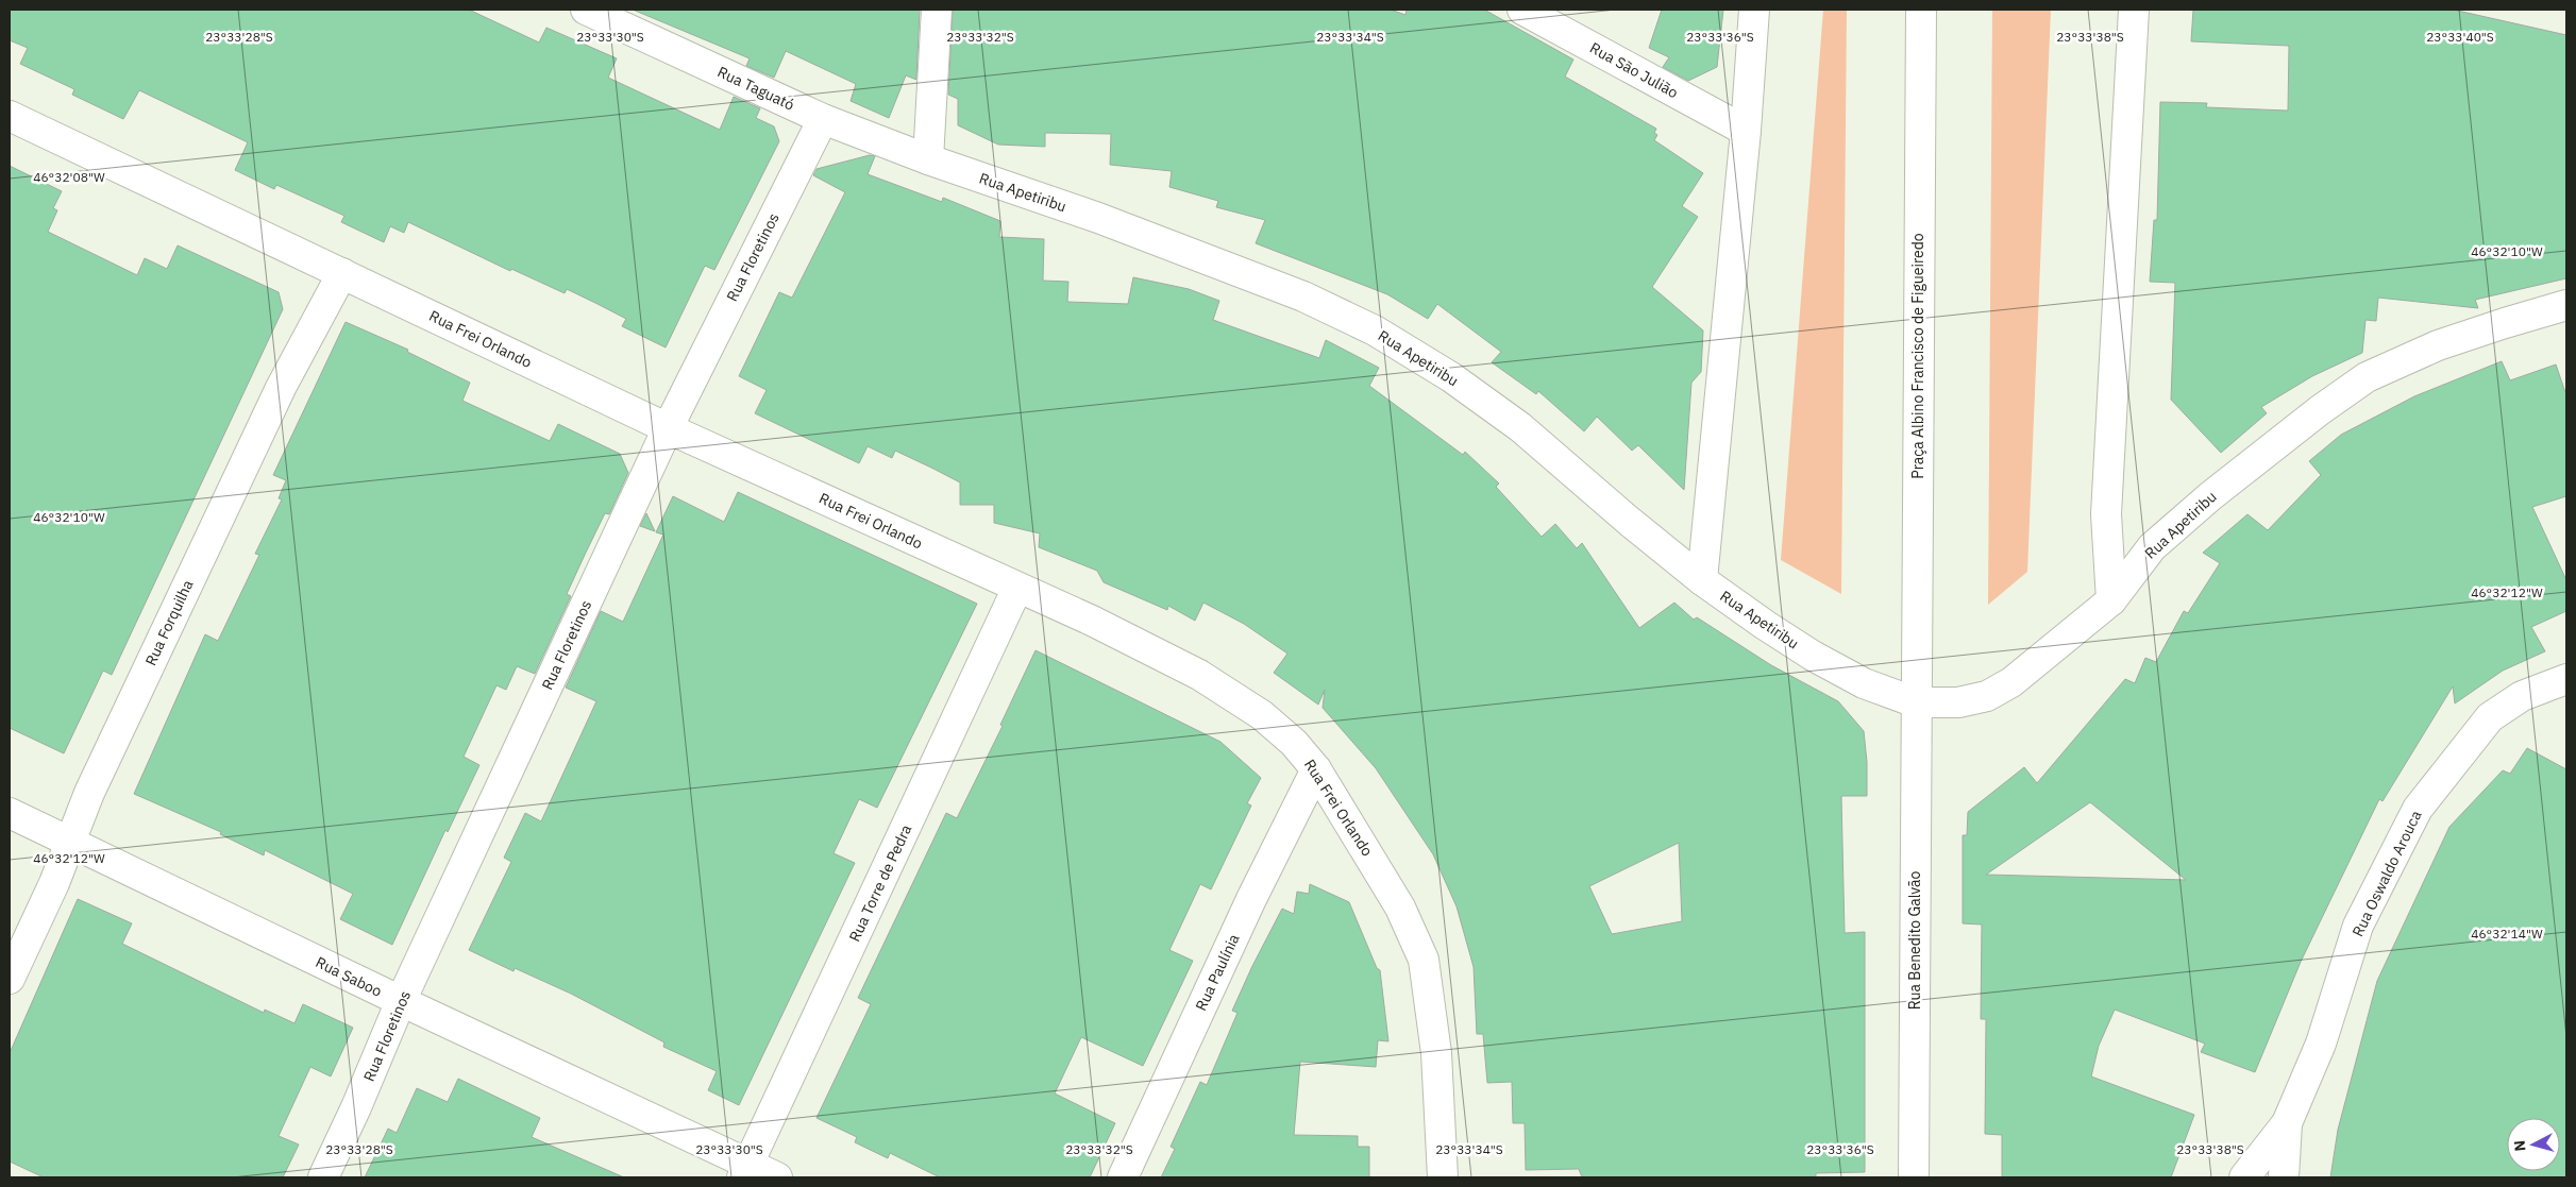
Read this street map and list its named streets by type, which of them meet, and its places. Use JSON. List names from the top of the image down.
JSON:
{
  "streets": {
    "street": [
      "Rua São Julião",
      "Rua Taguató",
      "Rua Apetiribu",
      "Rua Floretinos",
      "Rua Frei Orlando",
      "Praça Albino Francisco de Figueiredo",
      "Rua Forquilha",
      "Rua Oswaldo Arouca",
      "Rua Torre de Pedra",
      "Rua Benedito Galvão",
      "Rua Paulínia",
      "Rua Saboo"
    ]
  },
  "crossings": [
    ["Rua Taguató", "Rua Apetiribu"],
    ["Rua Taguató", "Rua Floretinos"],
    ["Rua Apetiribu", "Praça Albino Francisco de Figueiredo"],
    ["Rua Apetiribu", "Rua Benedito Galvão"],
    ["Rua Floretinos", "Rua Frei Orlando"],
    ["Rua Floretinos", "Rua Saboo"],
    ["Rua Frei Orlando", "Rua Forquilha"],
    ["Rua Frei Orlando", "Rua Torre de Pedra"],
    ["Rua Frei Orlando", "Rua Paulínia"],
    ["Praça Albino Francisco de Figueiredo", "Rua Benedito Galvão"],
    ["Rua Forquilha", "Rua Saboo"],
    ["Rua Torre de Pedra", "Rua Saboo"]
  ],
  "north": "left",
  "coordinates": [
    "23°33'28\"S",
    "23°33'30\"S",
    "23°33'32\"S",
    "23°33'34\"S",
    "23°33'36\"S",
    "23°33'38\"S",
    "23°33'40\"S",
    "46°32'08\"W",
    "46°32'10\"W",
    "46°32'12\"W",
    "46°32'14\"W"
  ]
}
